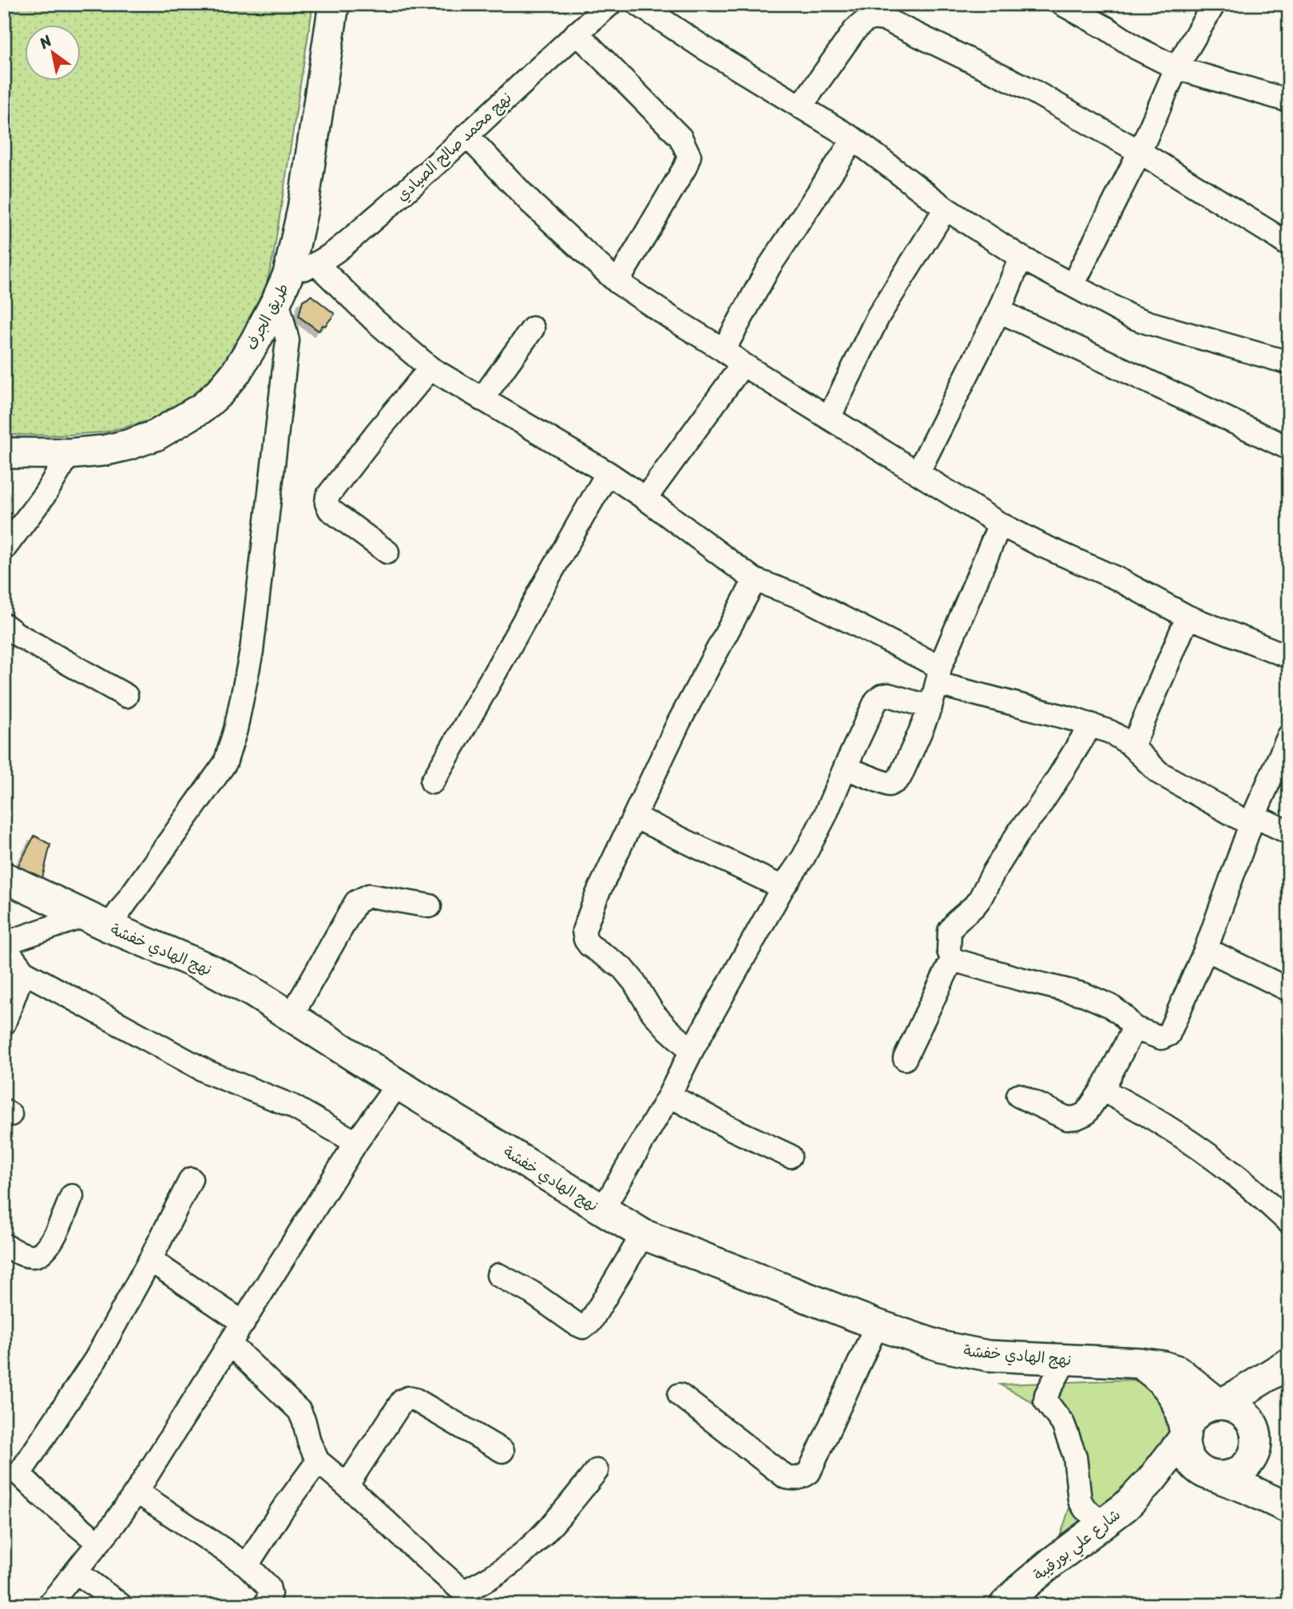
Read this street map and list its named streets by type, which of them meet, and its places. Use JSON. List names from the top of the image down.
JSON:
{
  "streets": {
    "main road": ["طريق الجرف", "نهج الهادي خفشة", "شارع علي بورقيبة"],
    "street": ["نهج محمد صالح الصيادي"]
  },
  "crossings": [
    ["نهج محمد صالح الصيادي", "طريق الجرف"],
    ["نهج الهادي خفشة", "شارع علي بورقيبة"]
  ],
  "north": "top left"
}
